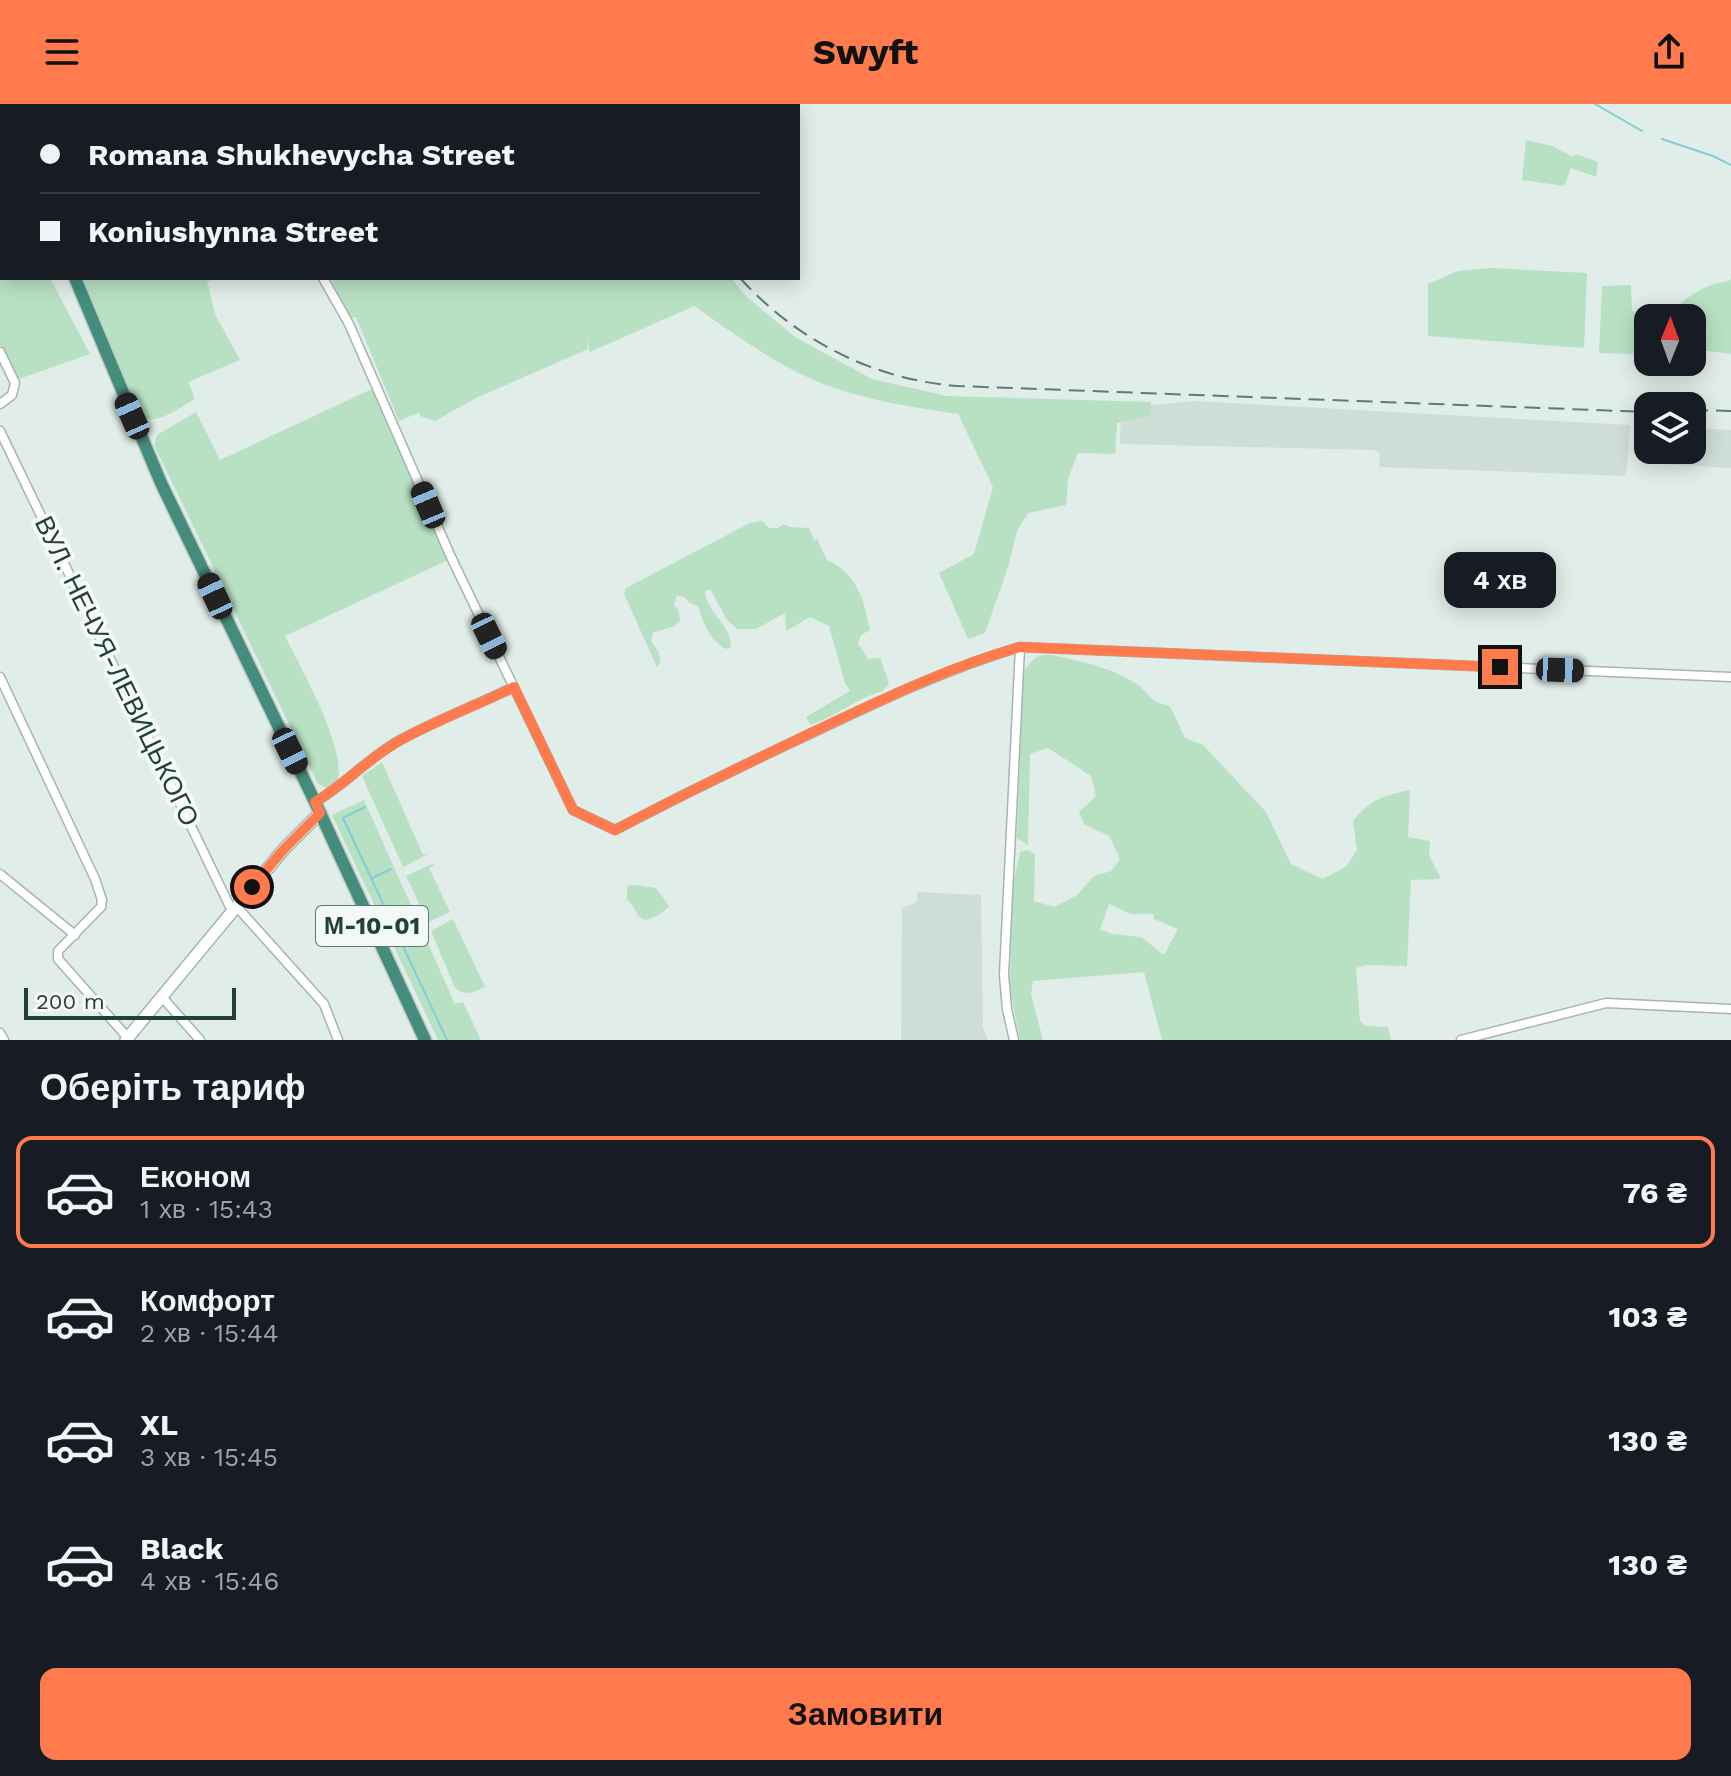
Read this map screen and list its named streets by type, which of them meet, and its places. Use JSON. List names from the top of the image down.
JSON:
{
  "streets": {
    "highway": ["М-10-01"],
    "street": ["ВУЛ. НЕЧУЯ-ЛЕВИЦЬКОГО"]
  },
  "scale_bar": "200 m",
  "north": "top",
  "page": {
    "header": "Swyft",
    "banner": ["Romana Shukhevycha Street", "Koniushynna Street"],
    "bubble": "4 хв",
    "scale": "200 m",
    "heading": "Оберіть тариф",
    "list": [
      {
        "name": "Економ",
        "note": "1 хв · 15:43",
        "value": "76 ₴"
      },
      {
        "name": "Комфорт",
        "note": "2 хв · 15:44",
        "value": "103 ₴"
      },
      {
        "name": "XL",
        "note": "3 хв · 15:45",
        "value": "130 ₴"
      },
      {
        "name": "Black",
        "note": "4 хв · 15:46",
        "value": "130 ₴"
      }
    ],
    "buttons": "Замовити"
  }
}
